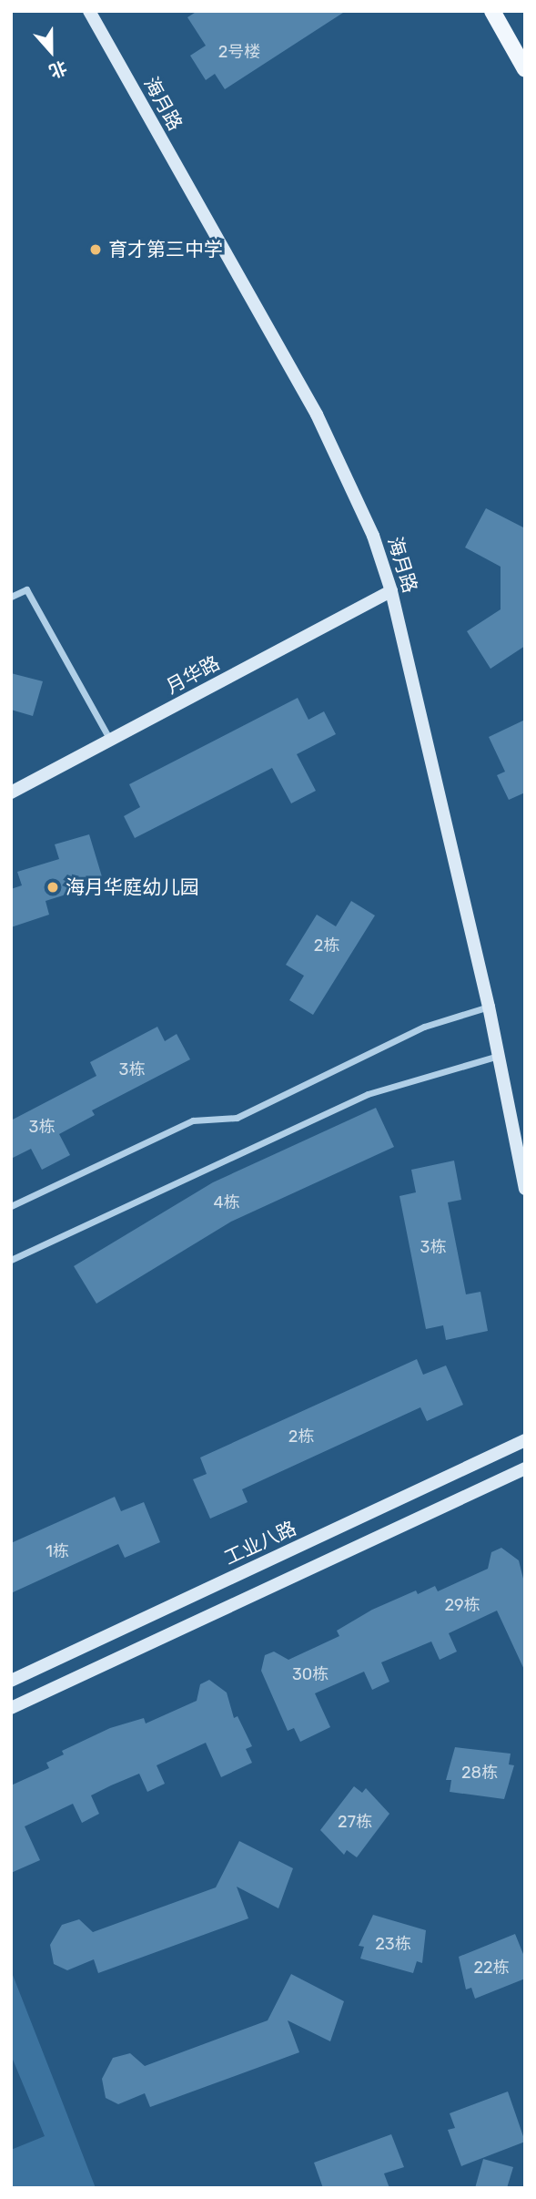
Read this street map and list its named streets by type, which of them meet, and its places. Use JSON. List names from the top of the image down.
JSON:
{
  "streets": {
    "street": ["海月路", "月华路", "工业八路"]
  },
  "crossings": [
    ["海月路", "月华路"]
  ],
  "places": ["育才第三中学", "海月华庭幼儿园"],
  "house_numbers": [
    "2号楼",
    "2栋",
    "3栋",
    "3栋",
    "4栋",
    "3栋",
    "2栋",
    "1栋",
    "29栋",
    "30栋",
    "28栋",
    "27栋",
    "23栋",
    "22栋"
  ],
  "north": "bottom"
}
